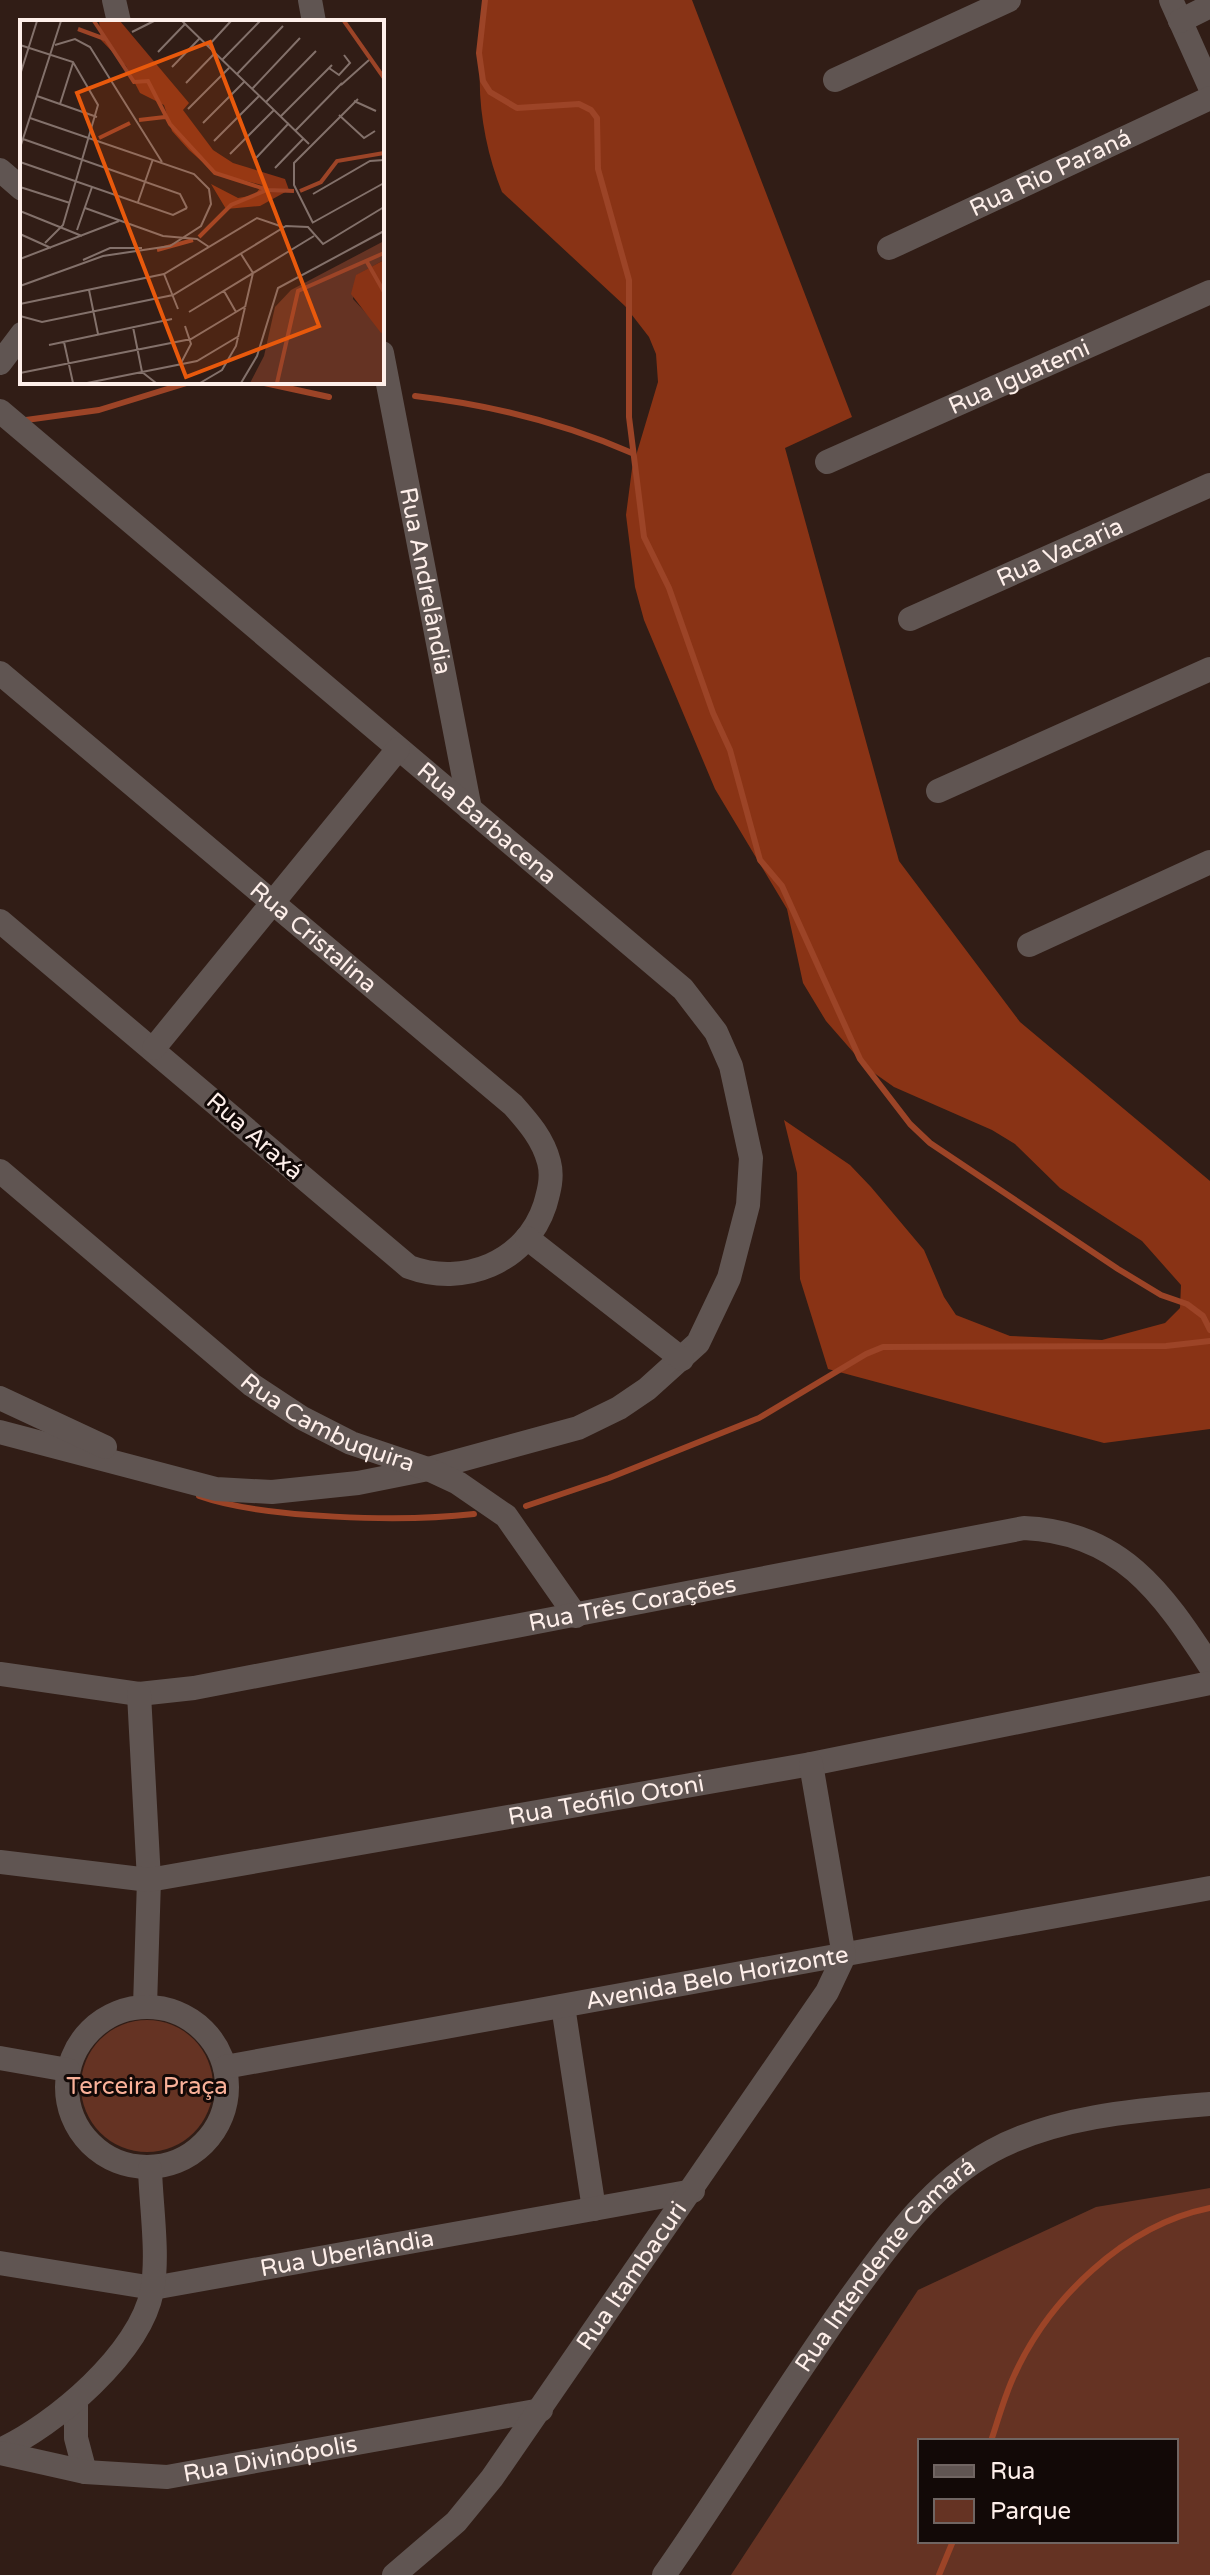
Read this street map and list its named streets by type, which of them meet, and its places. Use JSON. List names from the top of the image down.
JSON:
{
  "streets": {
    "street": [
      "Rua Rio Paraná",
      "Rua Iguatemi",
      "Rua Vacaria",
      "Rua Andrelândia",
      "Rua Barbacena",
      "Rua Cristalina",
      "Rua Araxá",
      "Rua Cambuquira",
      "Rua Três Corações",
      "Rua Teófilo Otoni",
      "Avenida Belo Horizonte",
      "Rua Uberlândia",
      "Rua Intendente Camará",
      "Rua Itambacuri",
      "Rua Divinópolis"
    ]
  },
  "crossings": [
    ["Rua Andrelândia", "Rua Barbacena"],
    ["Rua Barbacena", "Rua Cambuquira"],
    ["Rua Cristalina", "Rua Araxá"],
    ["Avenida Belo Horizonte", "Rua Itambacuri"],
    ["Rua Uberlândia", "Rua Itambacuri"],
    ["Rua Itambacuri", "Rua Divinópolis"]
  ],
  "parks": ["Terceira Praça"],
  "legend": ["Rua", "Parque"]
}
